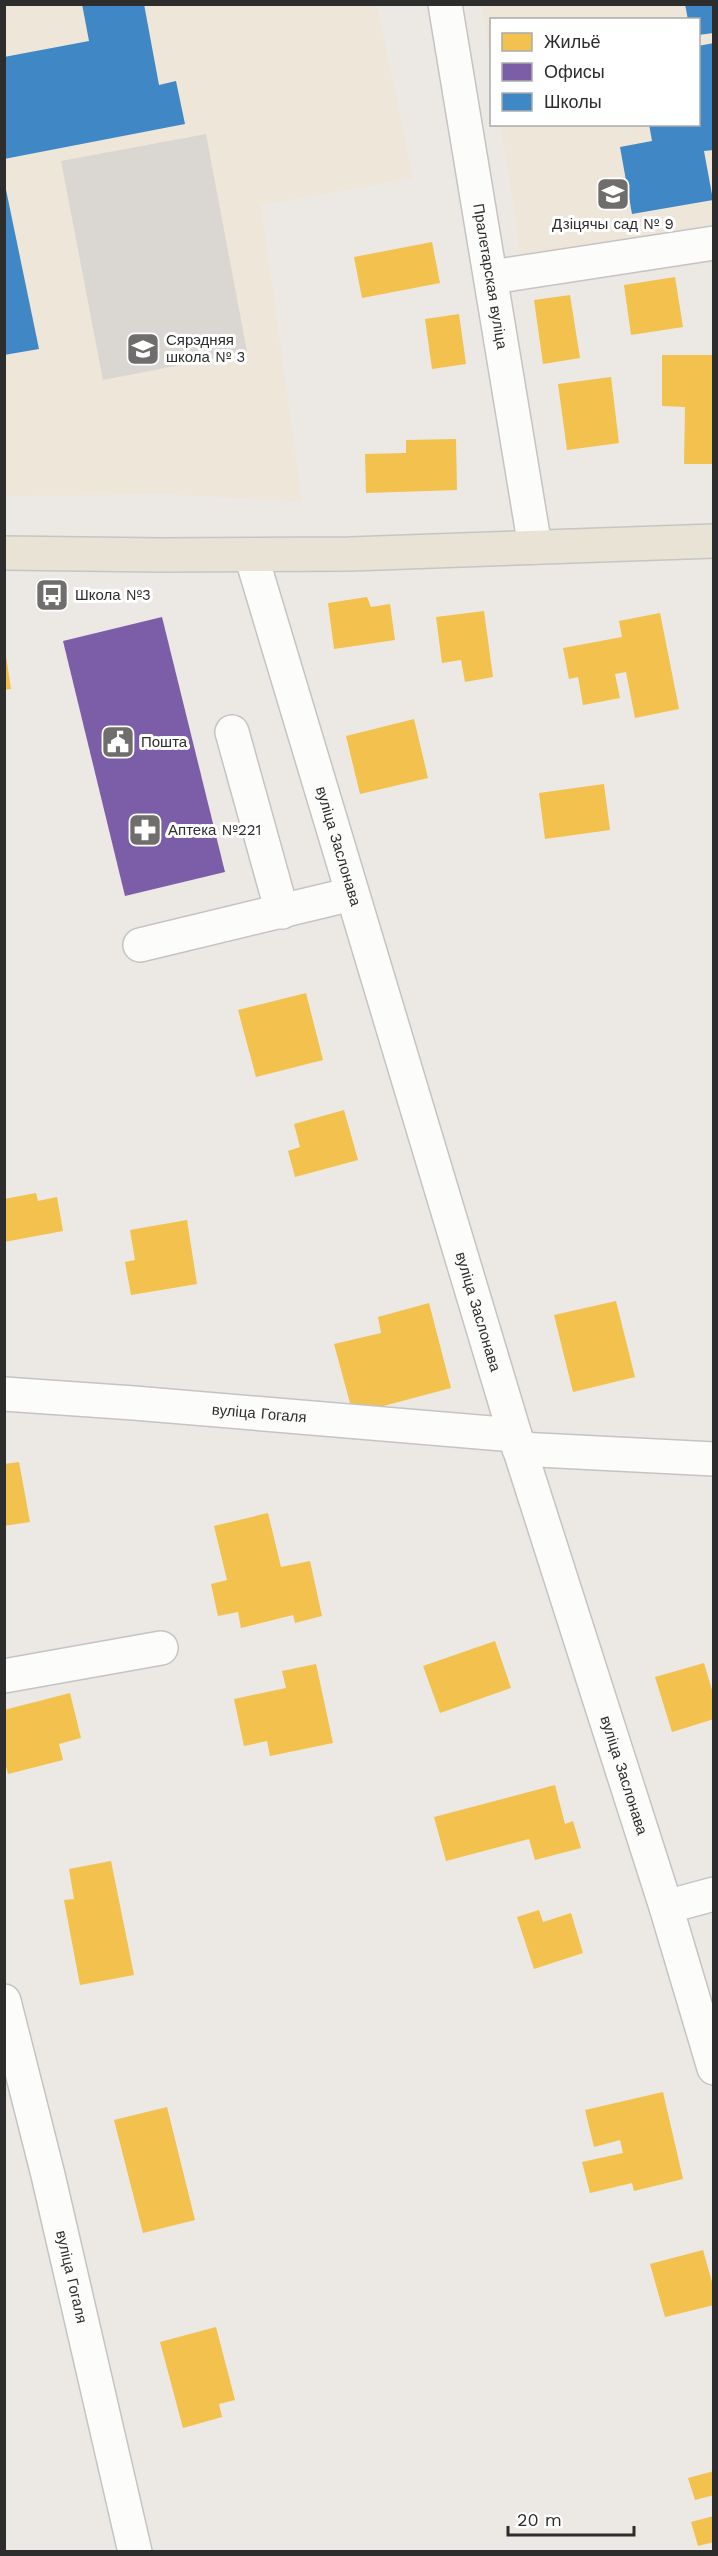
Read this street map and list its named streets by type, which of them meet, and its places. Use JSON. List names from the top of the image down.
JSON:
{
  "streets": {
    "street": ["Пралетарская вуліца", "вуліца Заслонава", "вуліца Гогаля"]
  },
  "crossings": [
    ["вуліца Заслонава", "вуліца Гогаля"]
  ],
  "places": {
    "school or university": ["Дзіцячы сад № 9", "Сярэдняя школа № 3"],
    "bus stop": ["Школа №3"],
    "public building": ["Пошта"],
    "pharmacy": ["Аптека №221"]
  },
  "legend": ["Жильё", "Офисы", "Школы"],
  "scale_bar": "20 m"
}
